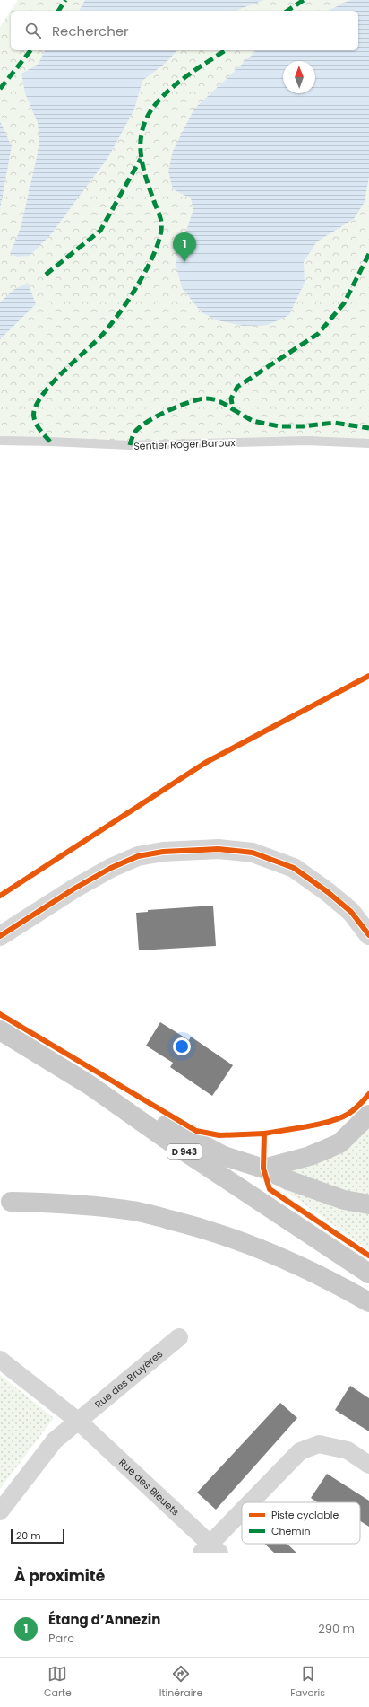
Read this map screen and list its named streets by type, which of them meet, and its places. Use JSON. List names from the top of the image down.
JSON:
{
  "streets": {
    "main road": ["D 943"],
    "street": ["Rue des Bruyères", "Rue des Bleuets"],
    "lane": ["Sentier Roger Baroux"]
  },
  "crossings": [
    ["Rue des Bruyères", "Rue des Bleuets"]
  ],
  "legend": ["Piste cyclable", "Chemin"],
  "scale_bar": "20 m",
  "north": "top",
  "page": {
    "search": "Rechercher",
    "pins": "1",
    "scale": "20 m",
    "heading": "À proximité",
    "list": [
      {
        "mark": "1",
        "name": "Étang d’Annezin",
        "note": "Parc",
        "value": "290 m"
      }
    ],
    "nav": ["Carte", "Itinéraire", "Favoris"]
  }
}
